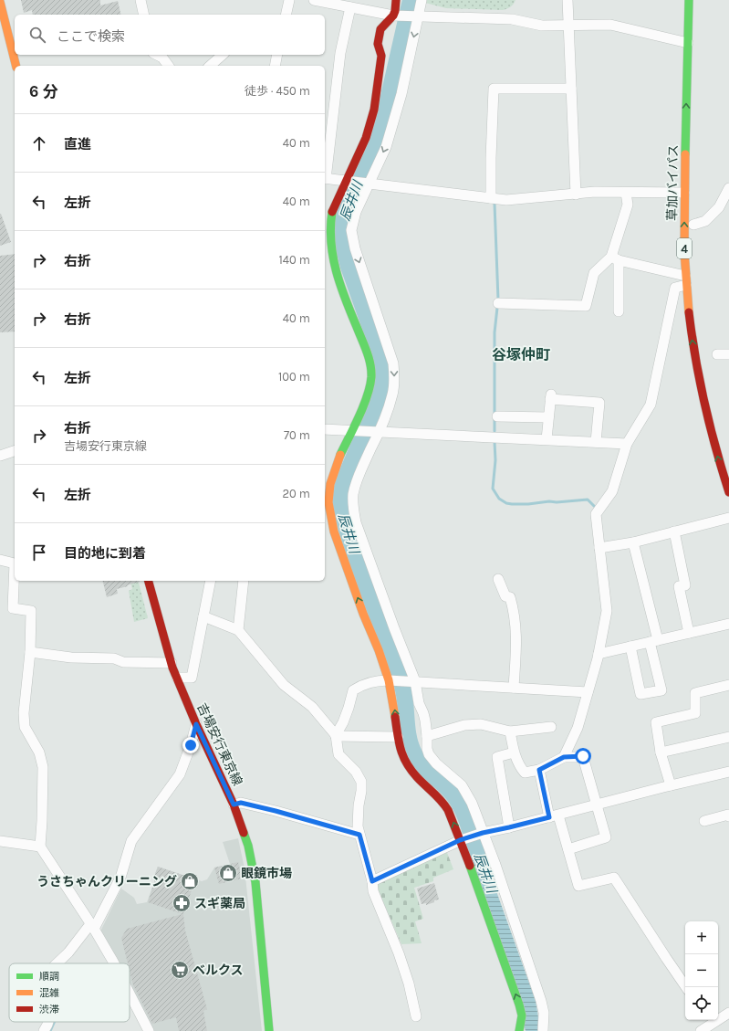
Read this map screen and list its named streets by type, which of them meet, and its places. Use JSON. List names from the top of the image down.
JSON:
{
  "streets": {
    "main road": ["草加バイパス", "4", "吉場安行東京線"]
  },
  "one_way": ["草加バイパス"],
  "districts": ["谷塚仲町"],
  "water": ["辰井川"],
  "places": {
    "shop": ["眼鏡市場", "うさちゃんクリーニング"],
    "pharmacy": ["スギ薬局"],
    "supermarket": ["ベルクス"]
  },
  "legend": ["順調", "混雑", "渋滞"],
  "page": {
    "search": "ここで検索",
    "heading": ["6 分", "徒歩 · 450 m"],
    "list": [
      ["直進", "40 m"],
      ["左折", "40 m"],
      ["右折", "140 m"],
      ["右折", "40 m"],
      ["左折", "100 m"],
      ["右折", "吉場安行東京線", "70 m"],
      ["左折", "20 m"],
      "目的地に到着"
    ],
    "map_buttons": ["+", "−"]
  }
}
